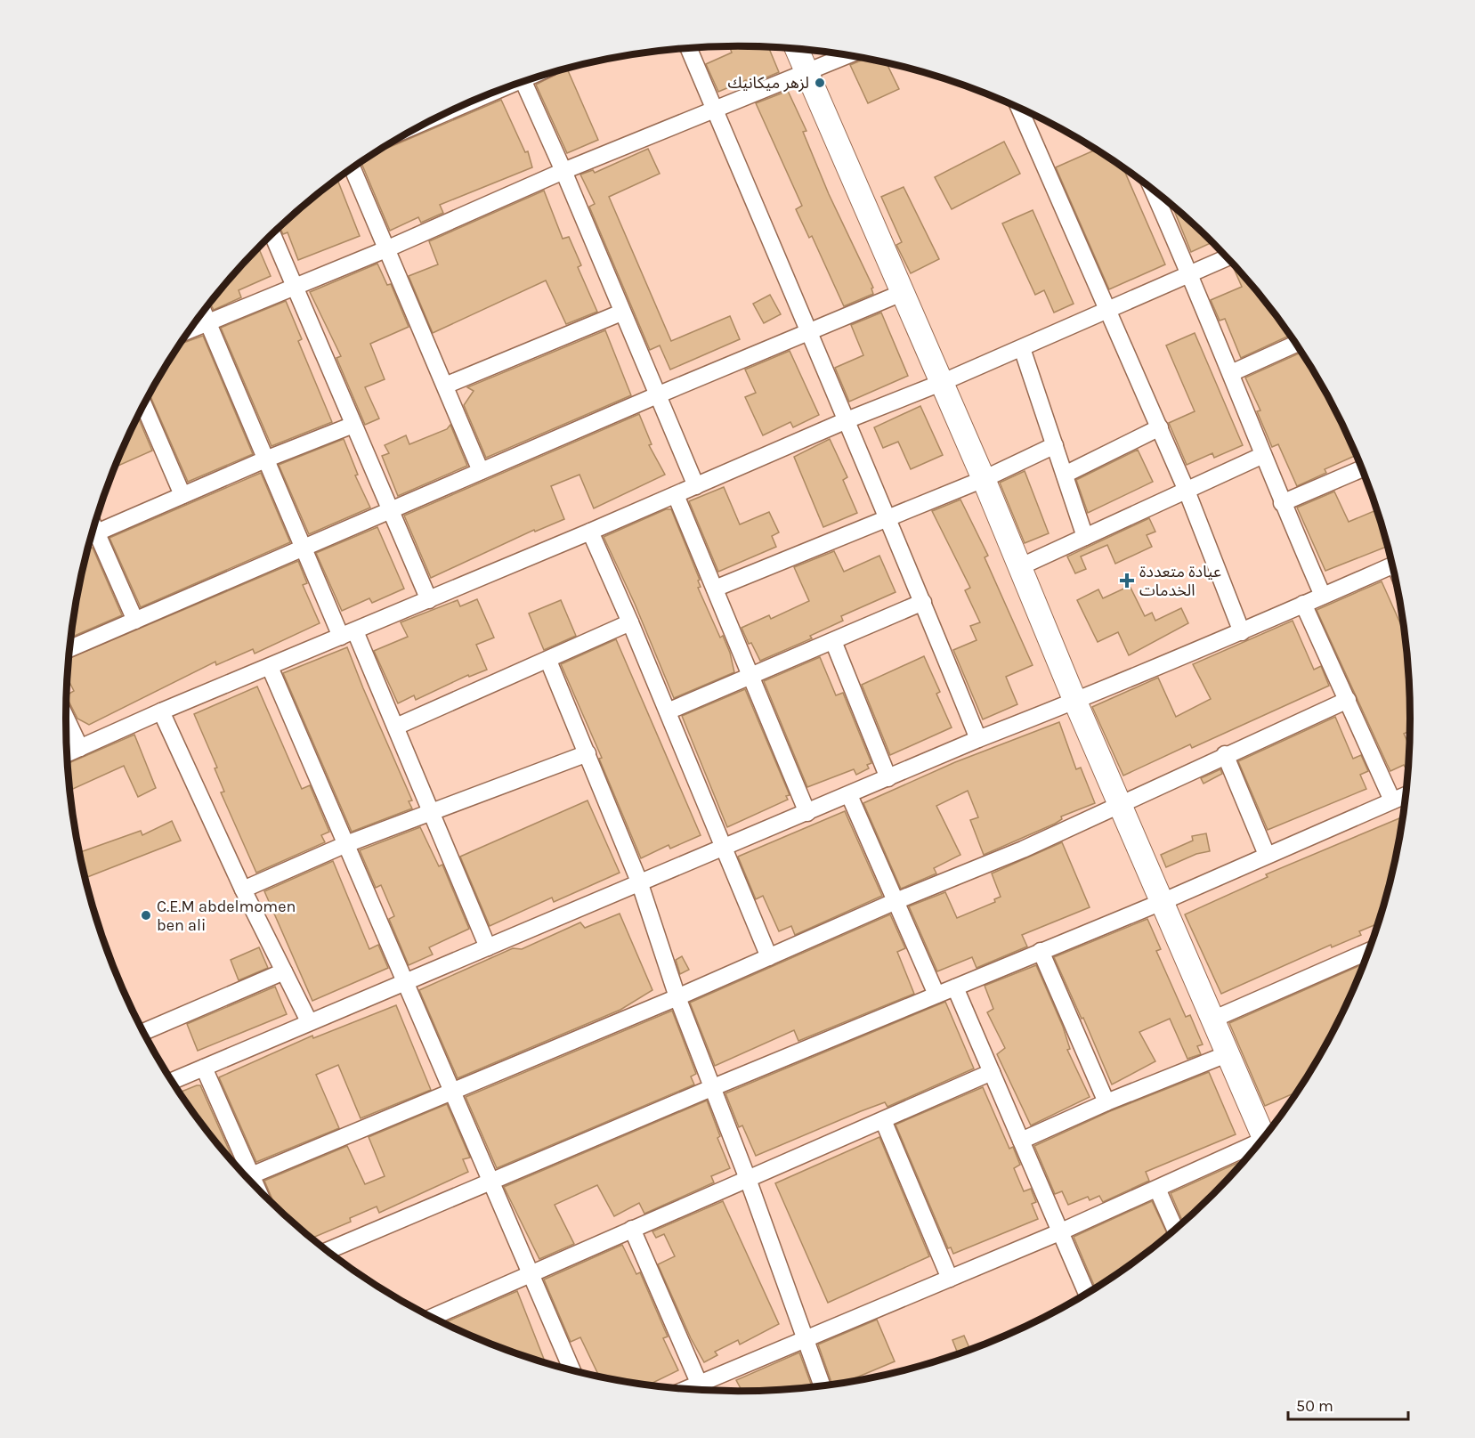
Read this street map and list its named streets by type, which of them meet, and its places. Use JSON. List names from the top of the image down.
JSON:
{
  "places": {
    "other": ["لزهر ميكانيك", "C.E.M abdelmomen ben ali"],
    "health": ["عيادة متعددة الخدمات"]
  },
  "scale_bar": "50 m"
}
